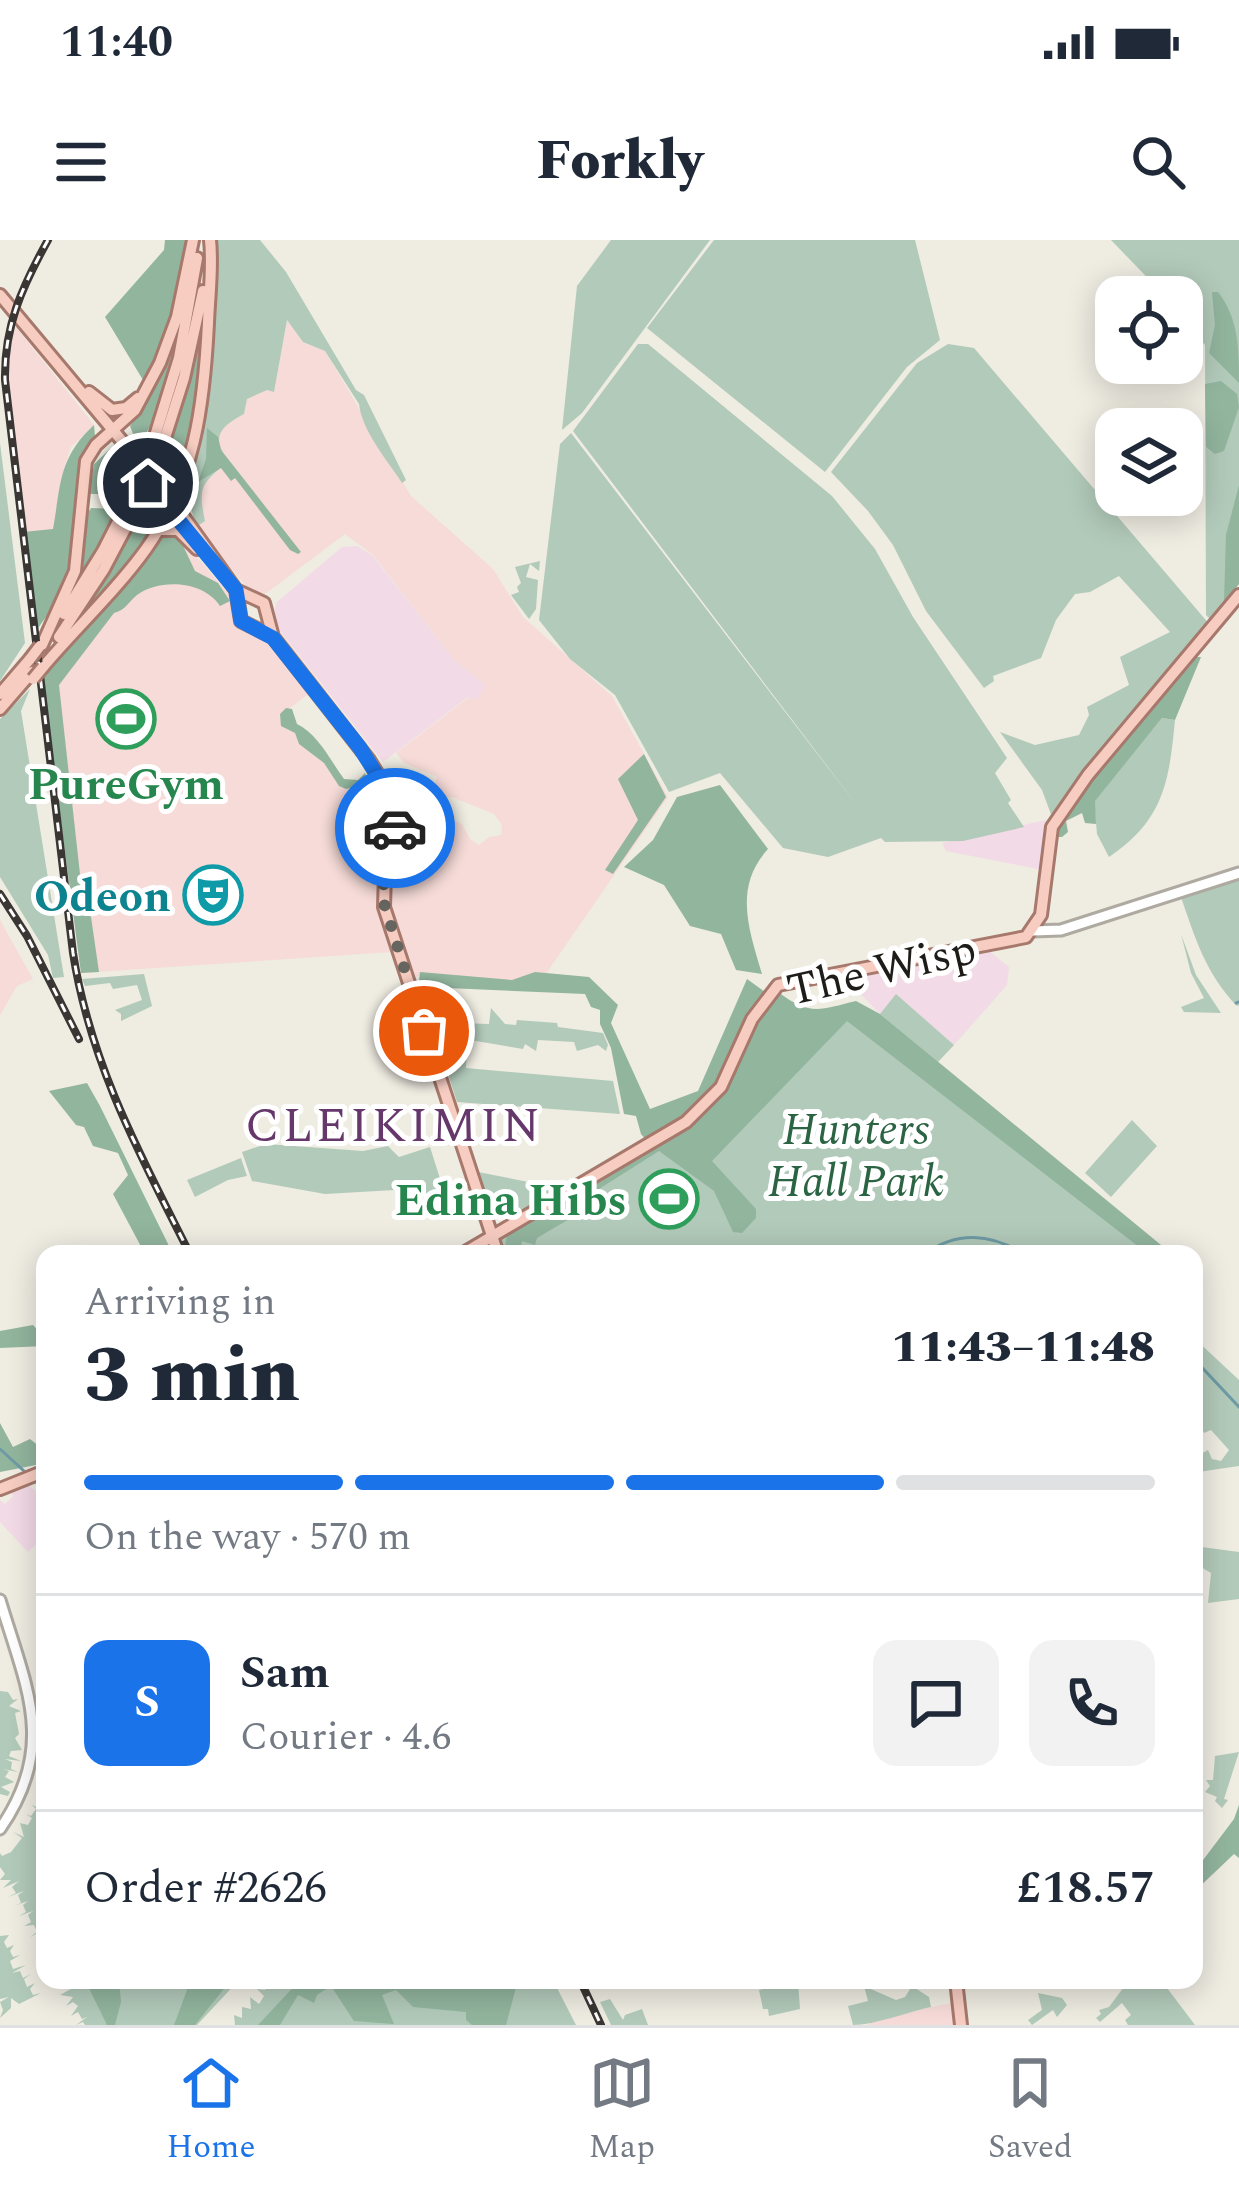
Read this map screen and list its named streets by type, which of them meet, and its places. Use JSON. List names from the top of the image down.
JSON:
{
  "streets": {
    "main road": ["The Wisp"]
  },
  "districts": ["CLEIKIMIN"],
  "parks": ["Hunters Hall Park"],
  "places": {
    "sports": ["PureGym", "Edina Hibs"],
    "theatre": ["Odeon"]
  },
  "page": {
    "status": "11:40",
    "header": "Forkly",
    "heading": ["3 min", "Arriving in", "11:43–11:48"],
    "panel": [
      "Sam",
      "Courier · 4.6",
      "Order #2626",
      "£18.57"
    ],
    "bar": "On the way · 570 m",
    "round": "S",
    "tabs": ["Home", "Map", "Saved"]
  }
}
